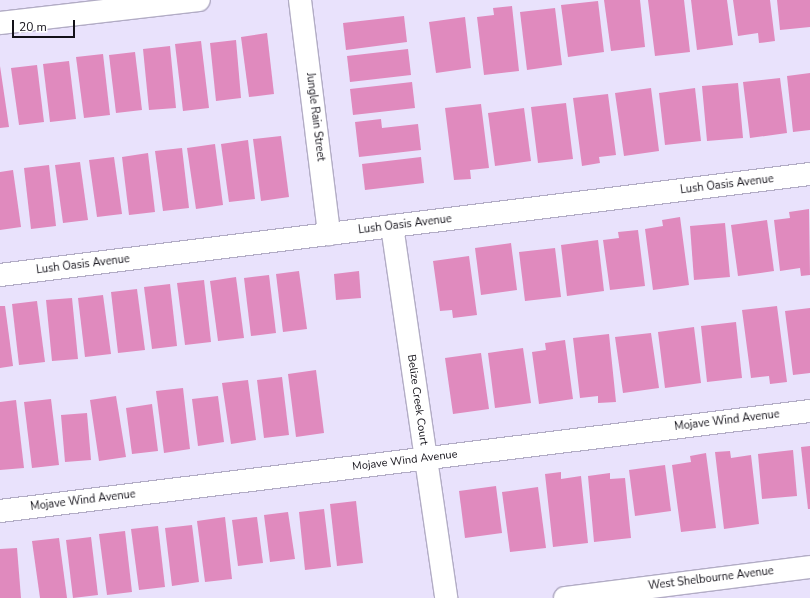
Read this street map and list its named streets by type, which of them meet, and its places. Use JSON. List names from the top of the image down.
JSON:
{
  "streets": {
    "street": [
      "Jungle Rain Street",
      "Lush Oasis Avenue",
      "Belize Creek Court",
      "Mojave Wind Avenue",
      "West Shelbourne Avenue"
    ]
  },
  "crossings": [
    ["Jungle Rain Street", "Lush Oasis Avenue"],
    ["Lush Oasis Avenue", "Belize Creek Court"],
    ["Belize Creek Court", "Mojave Wind Avenue"]
  ],
  "scale_bar": "20 m"
}
